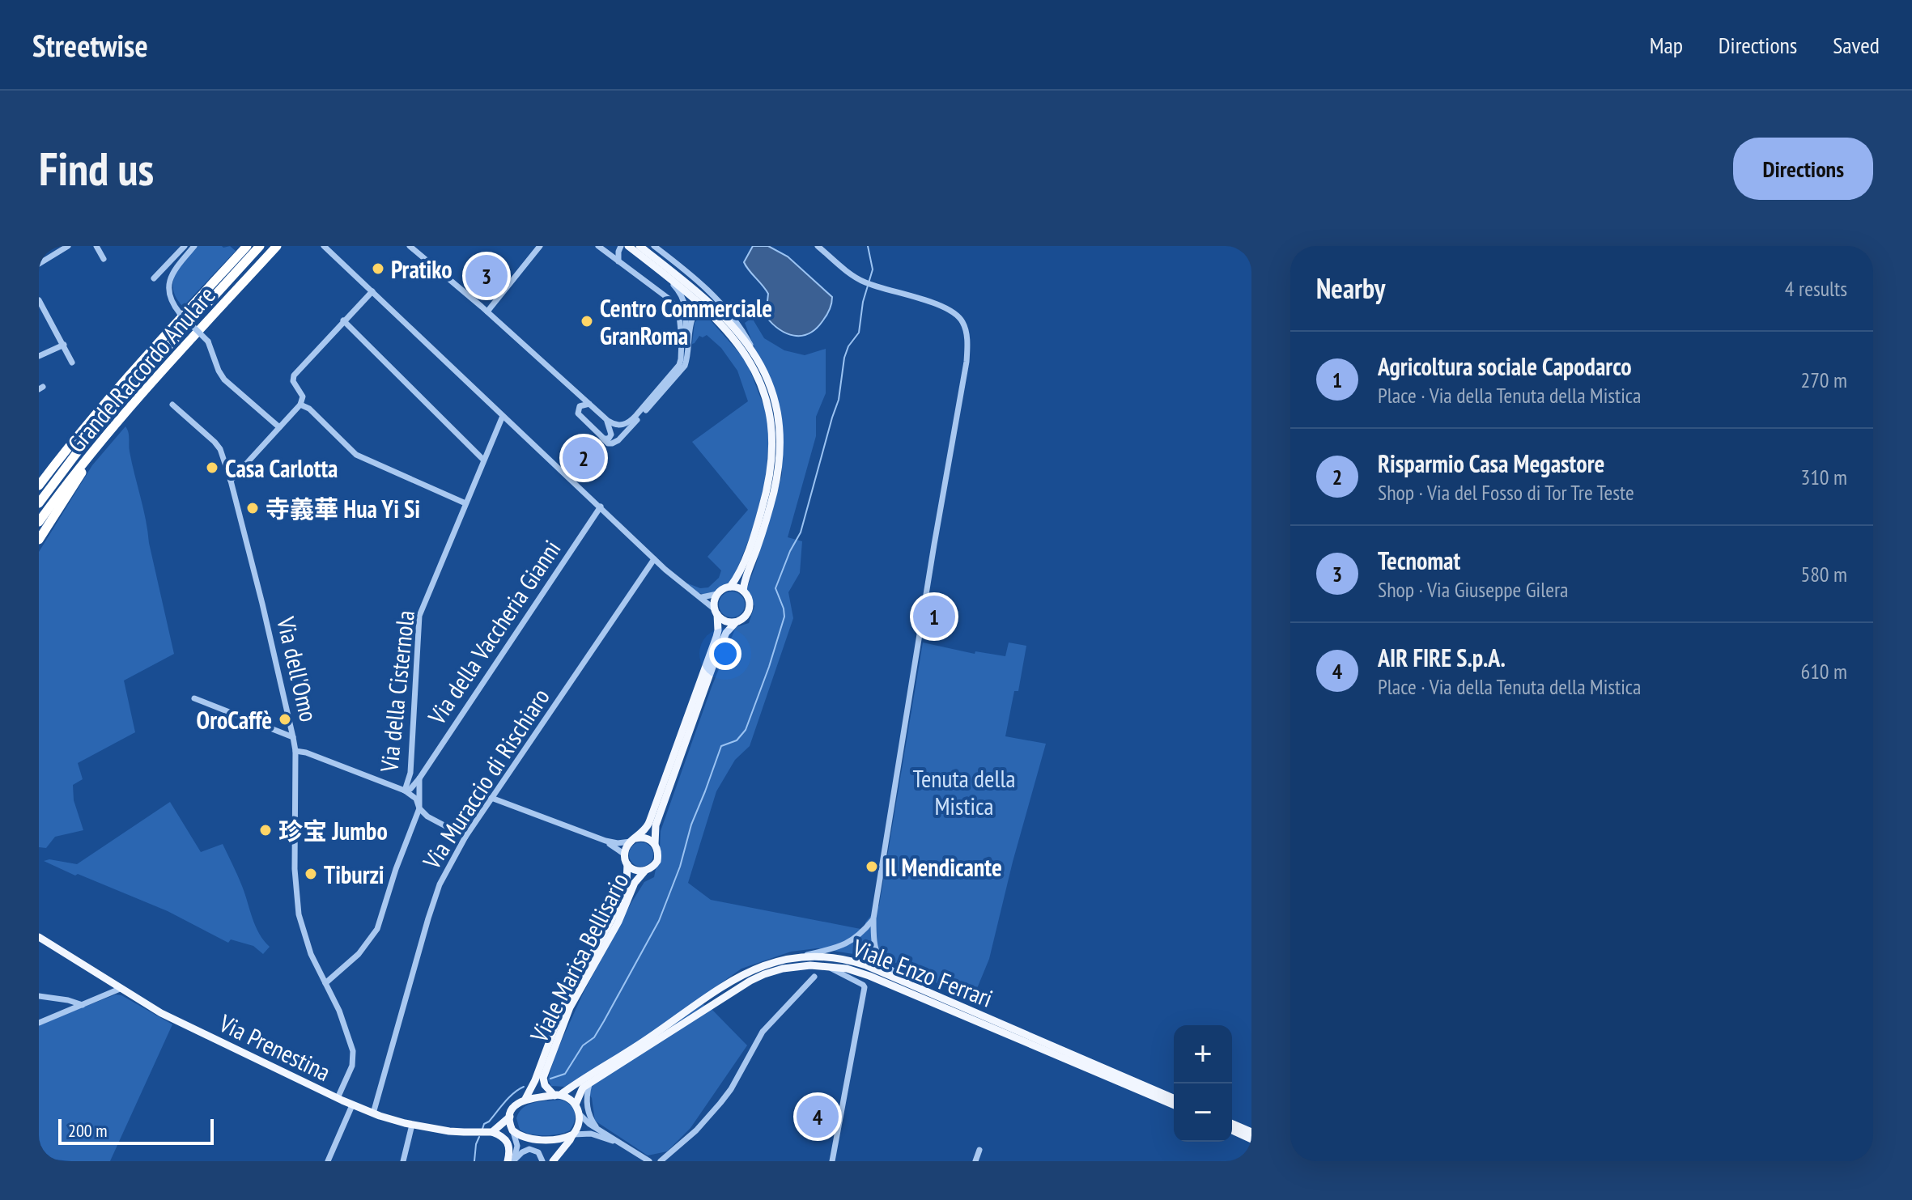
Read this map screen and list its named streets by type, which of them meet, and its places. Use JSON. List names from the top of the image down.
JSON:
{
  "streets": {
    "highway": ["Grande Raccordo Anulare"],
    "main road": ["Viale Marisa Bellisario", "Viale Enzo Ferrari", "Via Prenestina"],
    "street": [
      "Via della Vaccheria Gianni",
      "Via dell'Omo",
      "Via della Cisternola",
      "Via Muraccio di Rischiaro"
    ]
  },
  "crossings": [
    ["Via della Vaccheria Gianni", "Via della Cisternola"],
    ["Via dell'Omo", "Via Prenestina"],
    ["Via Muraccio di Rischiaro", "Via Prenestina"],
    ["Viale Marisa Bellisario", "Viale Enzo Ferrari"]
  ],
  "parks": ["Tenuta della Mistica"],
  "places": [
    "Pratiko",
    "Centro Commerciale GranRoma",
    "Casa Carlotta",
    "寺義華 Hua Yi Si",
    "OroCaffè",
    "珍宝 Jumbo",
    "Il Mendicante",
    "Tiburzi"
  ],
  "scale_bar": "200 m",
  "page": {
    "header": "Streetwise",
    "nav": ["Map", "Directions", "Saved"],
    "buttons": "Directions",
    "title": "Find us",
    "heading": ["Nearby", "4 results"],
    "pins": [
      "3",
      "2",
      "1",
      "4"
    ],
    "list": [
      {
        "mark": "1",
        "name": "Agricoltura sociale Capodarco",
        "note": "Place · Via della Tenuta della Mistica",
        "value": "270 m"
      },
      {
        "mark": "2",
        "name": "Risparmio Casa Megastore",
        "note": "Shop · Via del Fosso di Tor Tre Teste",
        "value": "310 m"
      },
      {
        "mark": "3",
        "name": "Tecnomat",
        "note": "Shop · Via Giuseppe Gilera",
        "value": "580 m"
      },
      {
        "mark": "4",
        "name": "AIR FIRE S.p.A.",
        "note": "Place · Via della Tenuta della Mistica",
        "value": "610 m"
      }
    ],
    "map_buttons": ["+", "−"],
    "scale": "200 m"
  }
}
